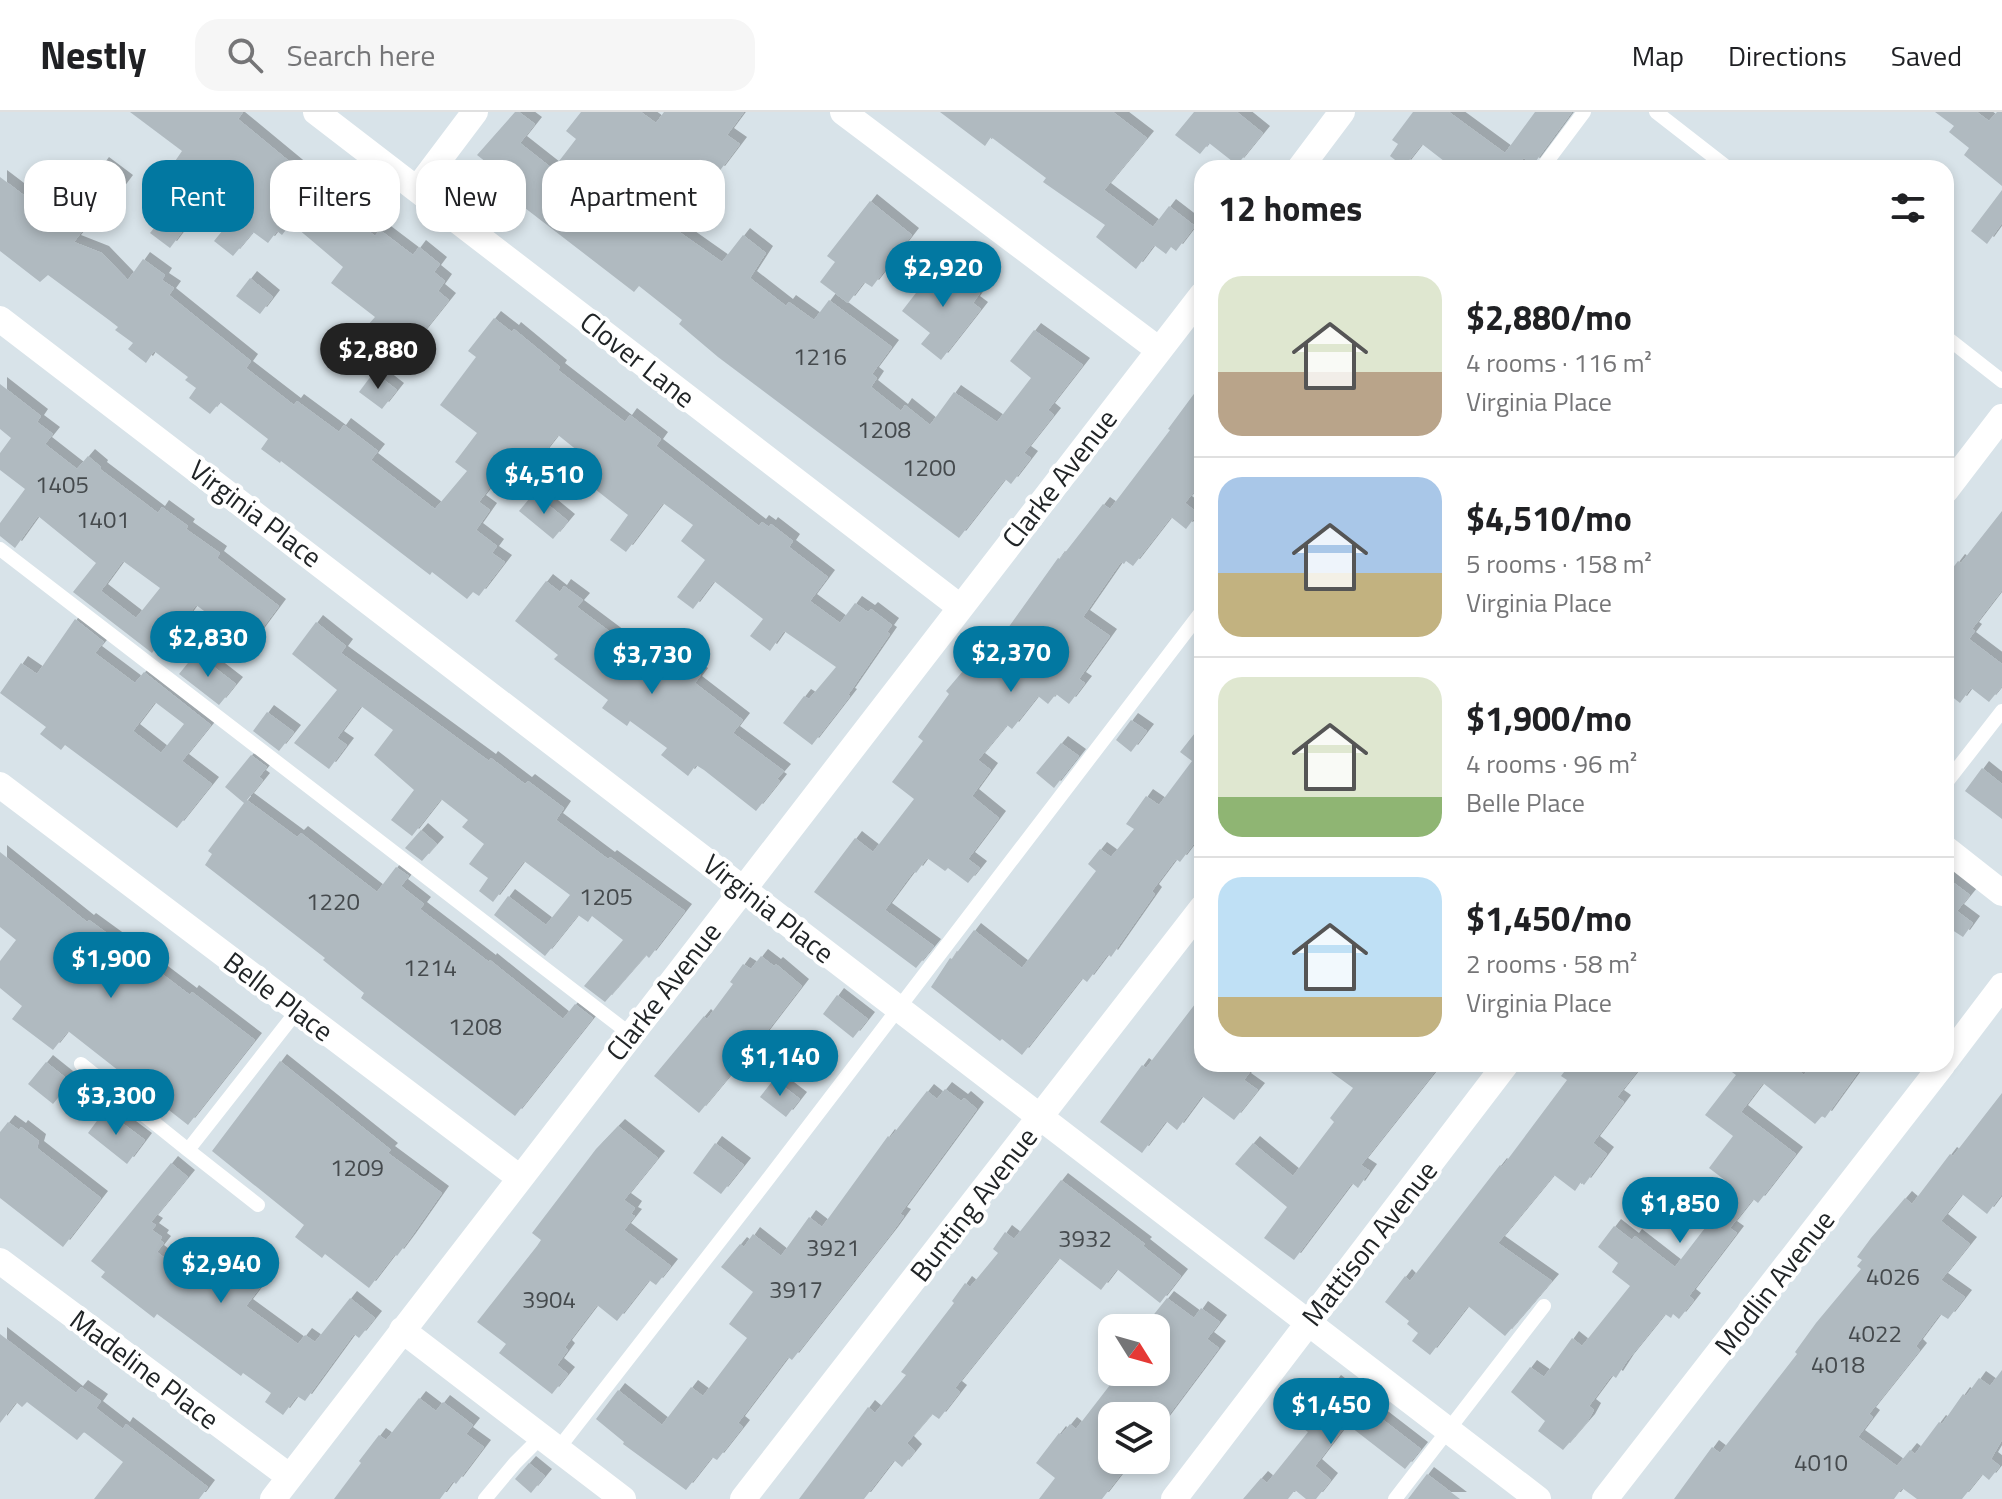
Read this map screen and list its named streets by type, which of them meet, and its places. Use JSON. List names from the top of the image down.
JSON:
{
  "streets": {
    "street": [
      "Clover Lane",
      "Clarke Avenue",
      "Virginia Place",
      "Belle Place",
      "Bunting Avenue",
      "Mattison Avenue",
      "Modlin Avenue",
      "Madeline Place"
    ]
  },
  "crossings": [
    ["Clover Lane", "Clarke Avenue"],
    ["Clarke Avenue", "Virginia Place"],
    ["Clarke Avenue", "Belle Place"],
    ["Clarke Avenue", "Madeline Place"],
    ["Virginia Place", "Bunting Avenue"],
    ["Virginia Place", "Mattison Avenue"]
  ],
  "house_numbers": [
    "1216",
    "1208",
    "1200",
    "1405",
    "1401",
    "1205",
    "1220",
    "1214",
    "1208",
    "1209",
    "3932",
    "3921",
    "4026",
    "3917",
    "3904",
    "4022",
    "4018",
    "4010"
  ],
  "north": "bottom right",
  "page": {
    "header": "Nestly",
    "search": "Search here",
    "nav": ["Map", "Directions", "Saved"],
    "chip": [
      "Buy",
      "Rent",
      "Filters",
      "New",
      "Apartment"
    ],
    "heading": "12 homes",
    "price": [
      "$2,920",
      "$2,880",
      "$4,510",
      "$2,830",
      "$2,370",
      "$3,730",
      "$1,900",
      "$1,140",
      "$3,300",
      "$1,850",
      "$2,940",
      "$1,450"
    ],
    "list": [
      {
        "name": "$2,880/mo",
        "note": "4 rooms · 116 m² · Virginia Place"
      },
      {
        "name": "$4,510/mo",
        "note": "5 rooms · 158 m² · Virginia Place"
      },
      {
        "name": "$1,900/mo",
        "note": "4 rooms · 96 m² · Belle Place"
      },
      {
        "name": "$1,450/mo",
        "note": "2 rooms · 58 m² · Virginia Place"
      }
    ]
  }
}
